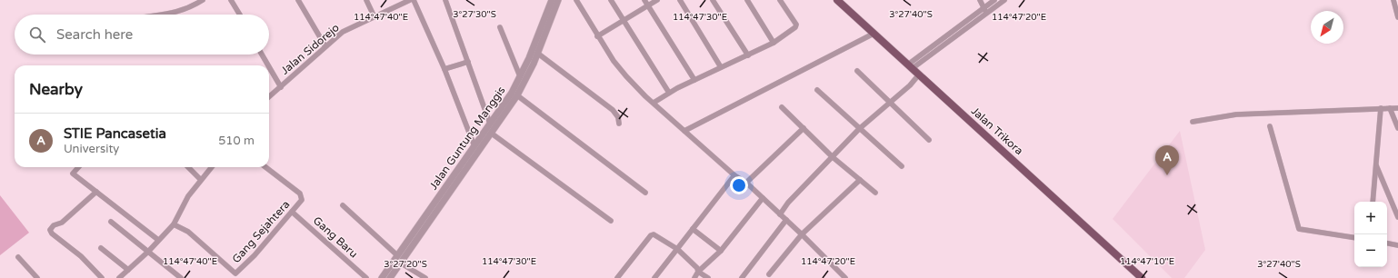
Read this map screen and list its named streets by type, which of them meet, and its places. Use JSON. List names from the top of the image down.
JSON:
{
  "streets": {
    "main road": ["Jalan Trikora"],
    "street": [
      "Jalan Sidorejo",
      "Jalan Guntung Manggis",
      "Gang Sejahtera",
      "Gang Baru"
    ]
  },
  "crossings": [
    ["Gang Sejahtera", "Gang Baru"]
  ],
  "north": "bottom left",
  "page": {
    "search": "Search here",
    "heading": "Nearby",
    "list": [
      {
        "mark": "A",
        "name": "STIE Pancasetia",
        "note": "University",
        "value": "510 m"
      }
    ],
    "pins": "A",
    "map_buttons": ["+", "−"]
  },
  "coordinates": [
    "3°27'30\"S",
    "3°27'40\"S",
    "114°47'40\"E",
    "114°47'30\"E",
    "114°47'20\"E",
    "114°47'10\"E",
    "3°27'20\"S"
  ]
}
